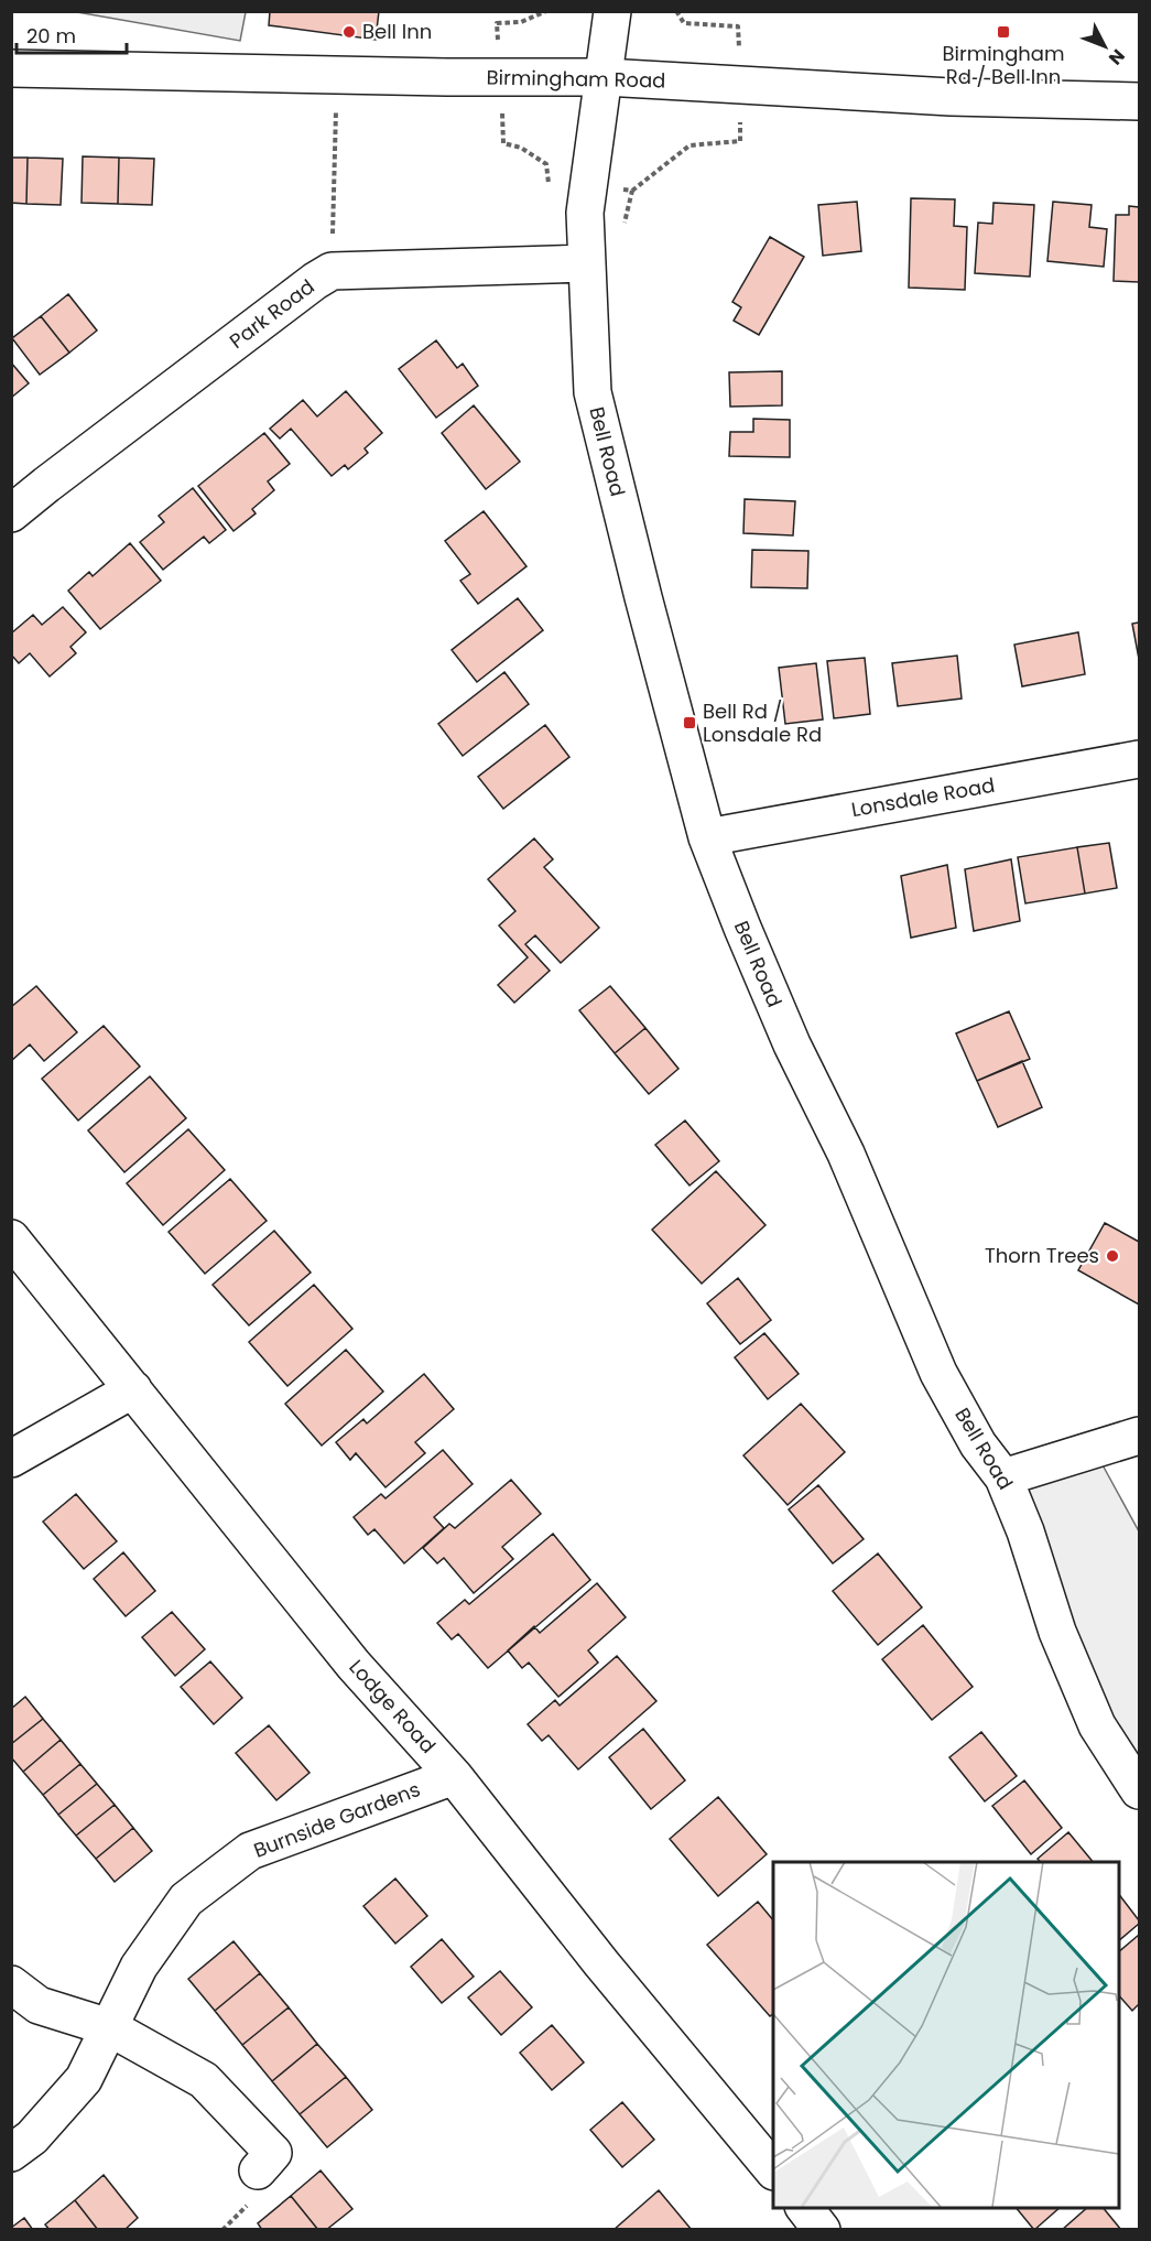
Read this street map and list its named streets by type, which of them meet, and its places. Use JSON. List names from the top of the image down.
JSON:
{
  "streets": {
    "main road": [
      "Birmingham Road",
      "Park Road",
      "Bell Road",
      "Lonsdale Road",
      "Lodge Road",
      "Burnside Gardens"
    ]
  },
  "crossings": [
    ["Birmingham Road", "Bell Road"],
    ["Park Road", "Bell Road"],
    ["Bell Road", "Lonsdale Road"],
    ["Lodge Road", "Burnside Gardens"]
  ],
  "places": {
    "other": ["Bell Inn", "Thorn Trees"],
    "transit": ["Birmingham Rd / Bell Inn", "Bell Rd / Lonsdale Rd"]
  },
  "scale_bar": "20 m",
  "north": "bottom right"
}
